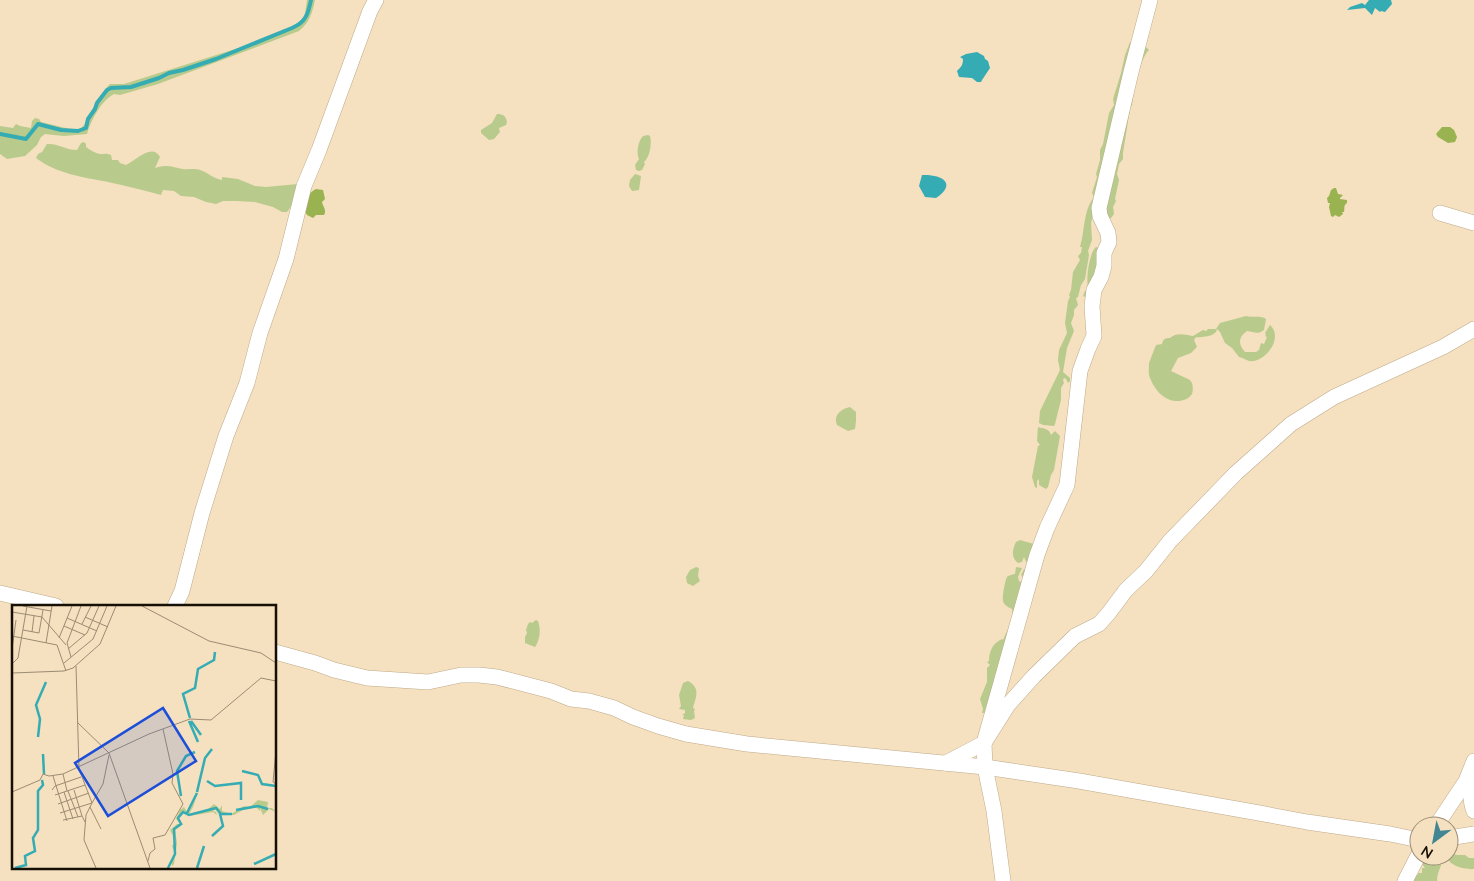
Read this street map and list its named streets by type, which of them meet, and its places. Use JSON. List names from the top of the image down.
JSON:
{
  "north": "bottom left"
}
